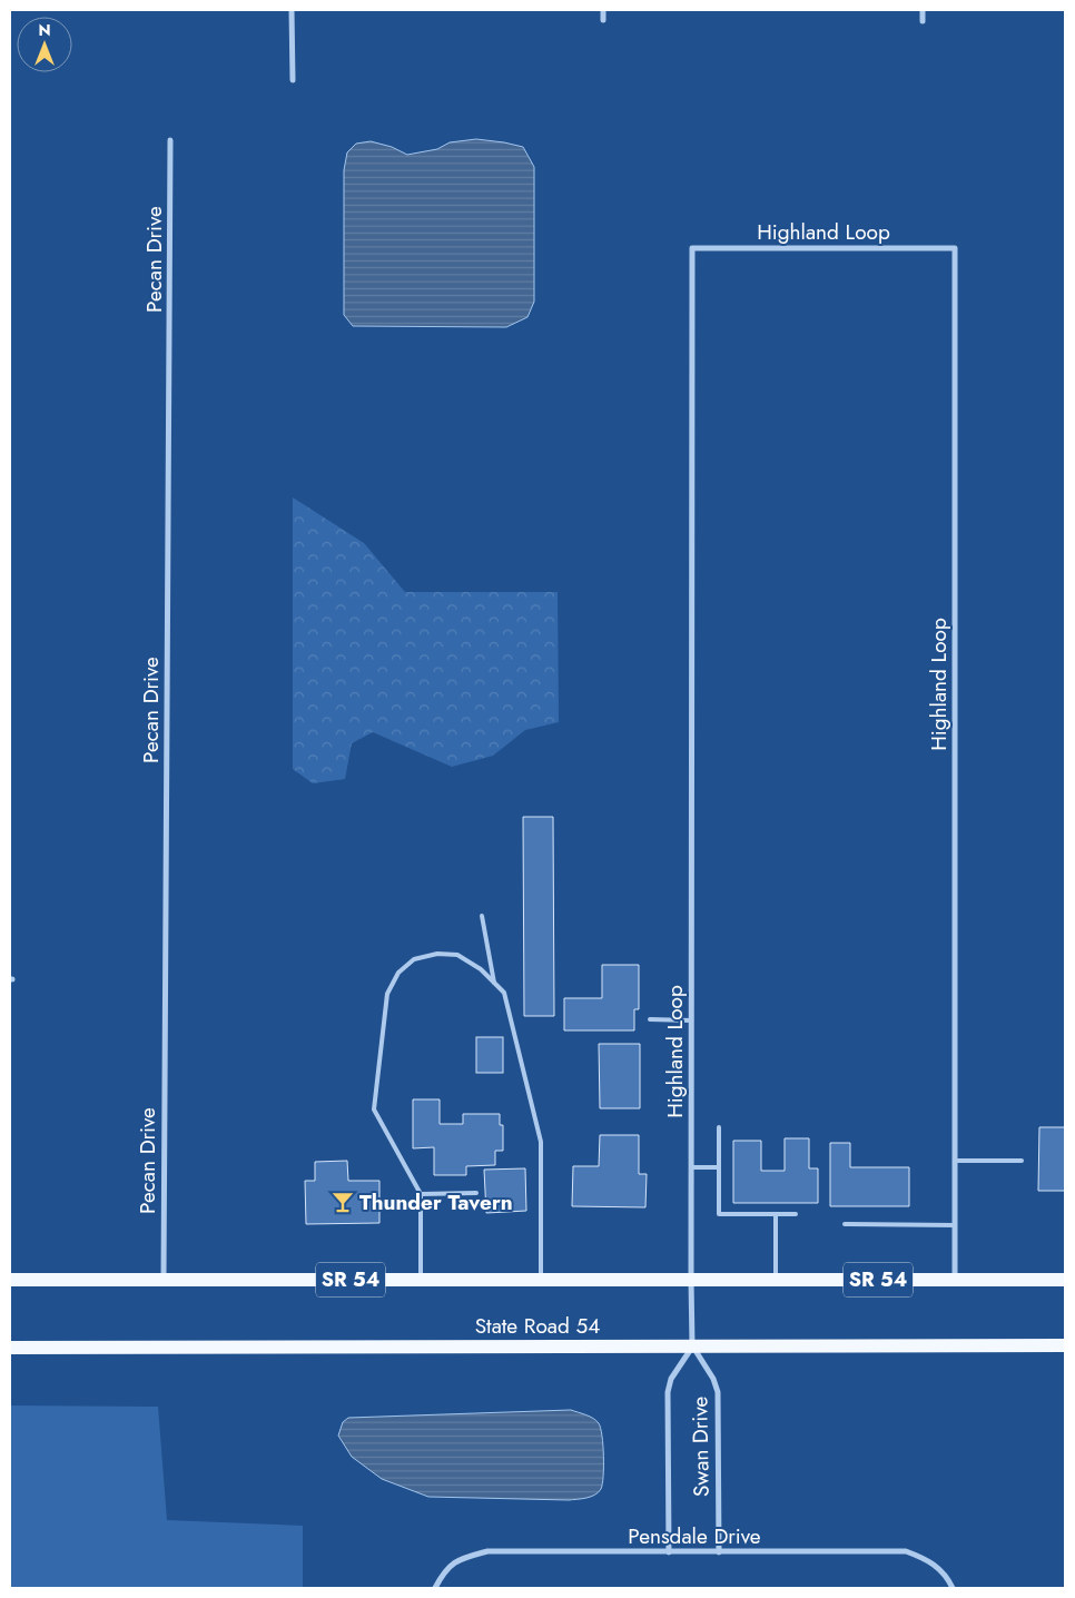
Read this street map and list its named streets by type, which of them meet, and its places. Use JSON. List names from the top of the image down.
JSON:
{
  "streets": {
    "main road": ["SR 54", "State Road 54"],
    "street": [
      "Highland Loop",
      "Pecan Drive",
      "Swan Drive",
      "Pensdale Drive"
    ]
  },
  "crossings": [
    ["Highland Loop", "SR 54"],
    ["Pecan Drive", "SR 54"],
    ["State Road 54", "Swan Drive"],
    ["Swan Drive", "Pensdale Drive"]
  ],
  "places": {
    "bar": ["Thunder Tavern"]
  },
  "north": "top"
}
